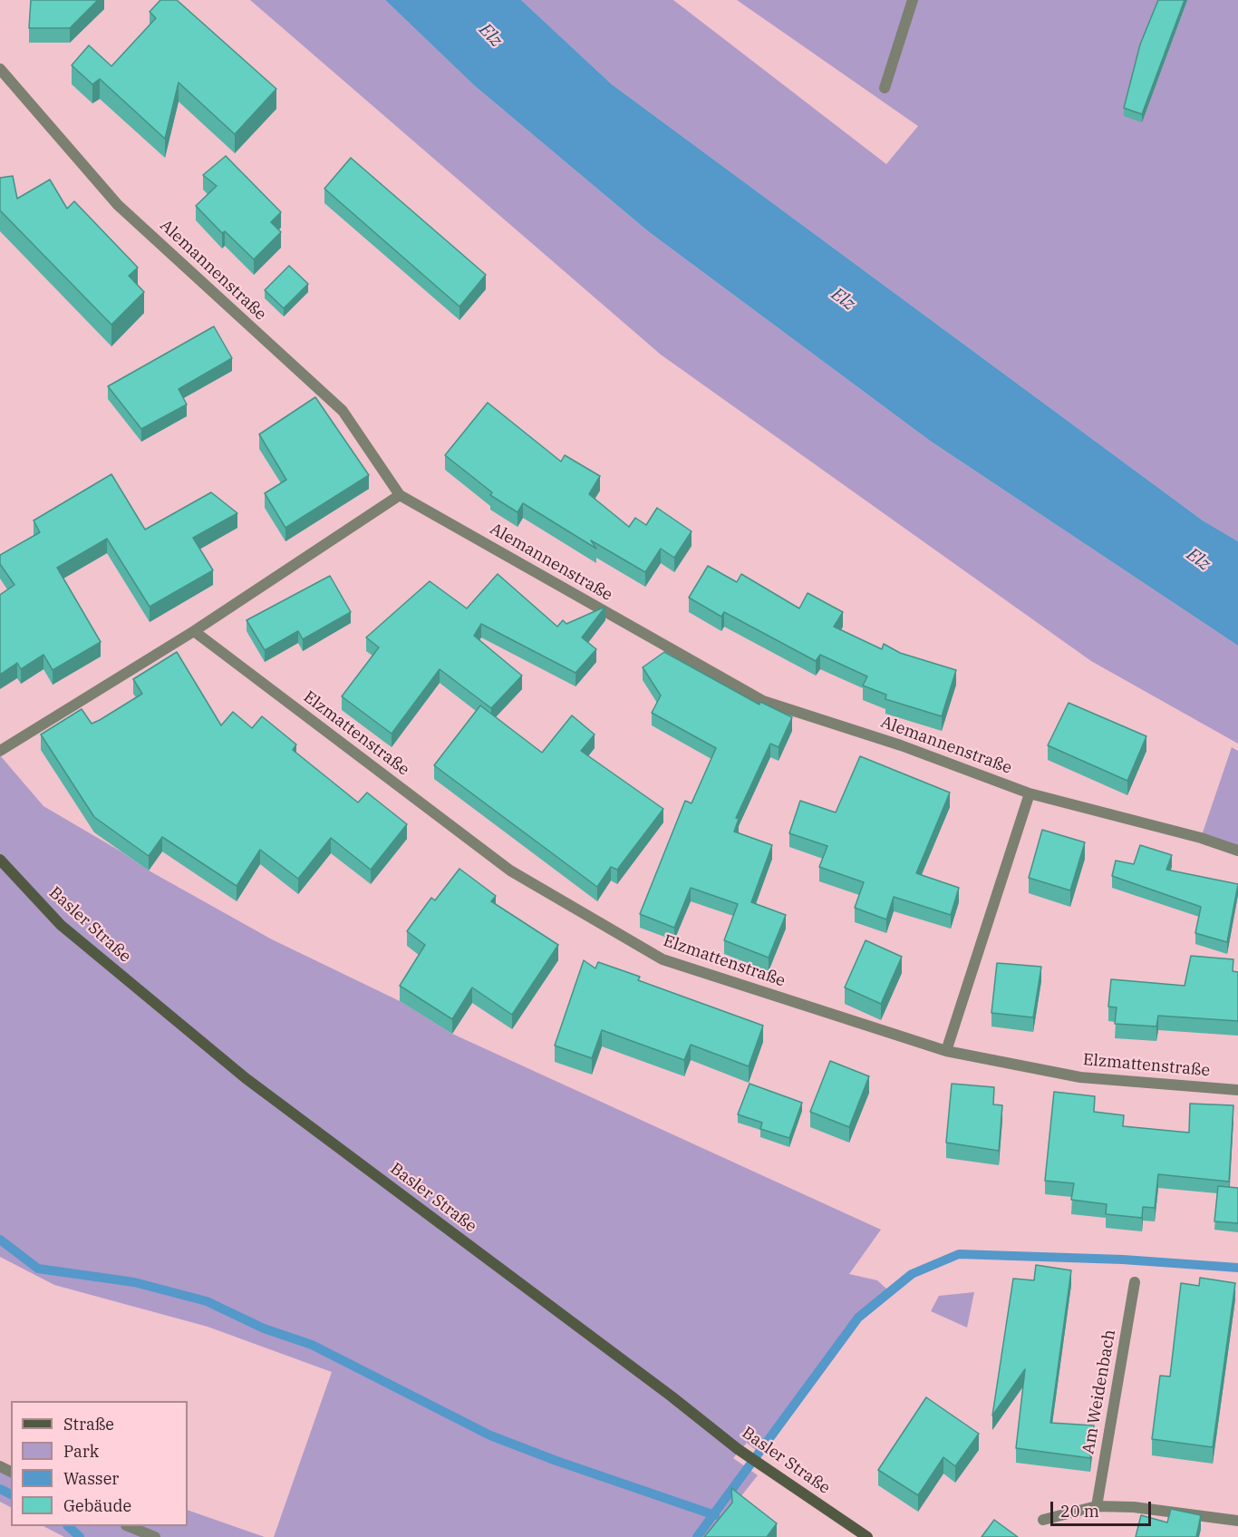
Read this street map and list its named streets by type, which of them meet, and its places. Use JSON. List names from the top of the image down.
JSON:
{
  "streets": {
    "street": [
      "Alemannenstraße",
      "Elzmattenstraße",
      "Basler Straße",
      "Am Weidenbach"
    ]
  },
  "water": ["Elz"],
  "legend": [
    "Straße",
    "Park",
    "Wasser",
    "Gebäude"
  ],
  "scale_bar": "20 m"
}
